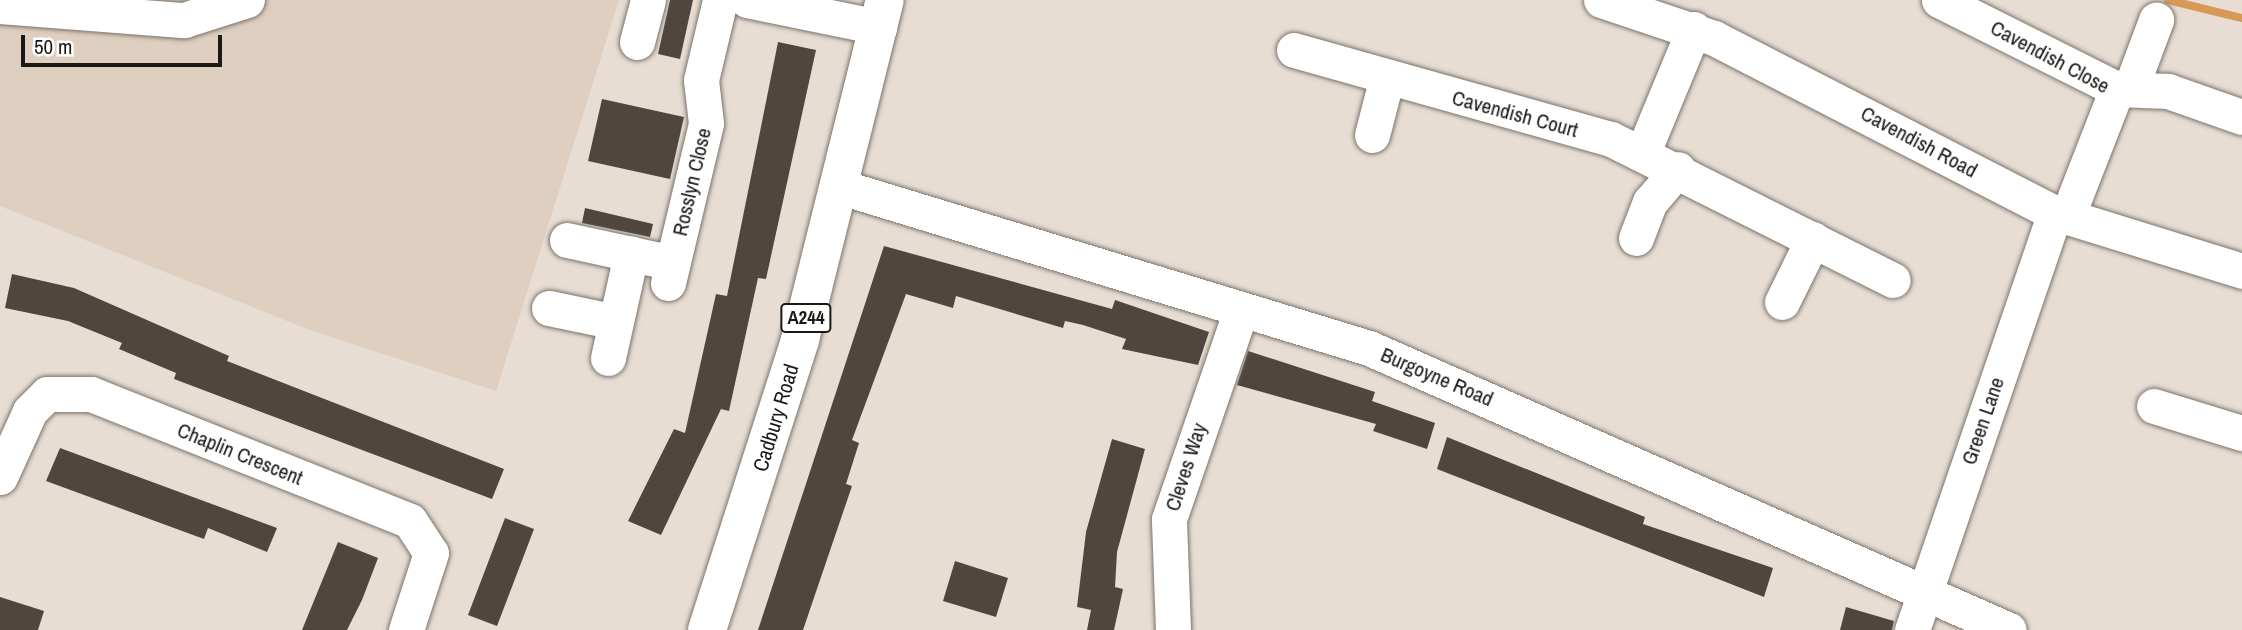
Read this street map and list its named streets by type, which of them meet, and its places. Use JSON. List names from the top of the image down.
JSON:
{
  "streets": {
    "main road": ["A244", "Cadbury Road"],
    "street": [
      "Cavendish Close",
      "Cavendish Court",
      "Cavendish Road",
      "Rosslyn Close",
      "Burgoyne Road",
      "Green Lane",
      "Chaplin Crescent",
      "Cleves Way"
    ]
  },
  "crossings": [
    ["Cavendish Close", "Cavendish Road"],
    ["Cavendish Close", "Green Lane"],
    ["Cavendish Road", "Green Lane"],
    ["Burgoyne Road", "Cadbury Road"],
    ["Burgoyne Road", "Green Lane"],
    ["Burgoyne Road", "Cleves Way"]
  ],
  "scale_bar": "50 m"
}
